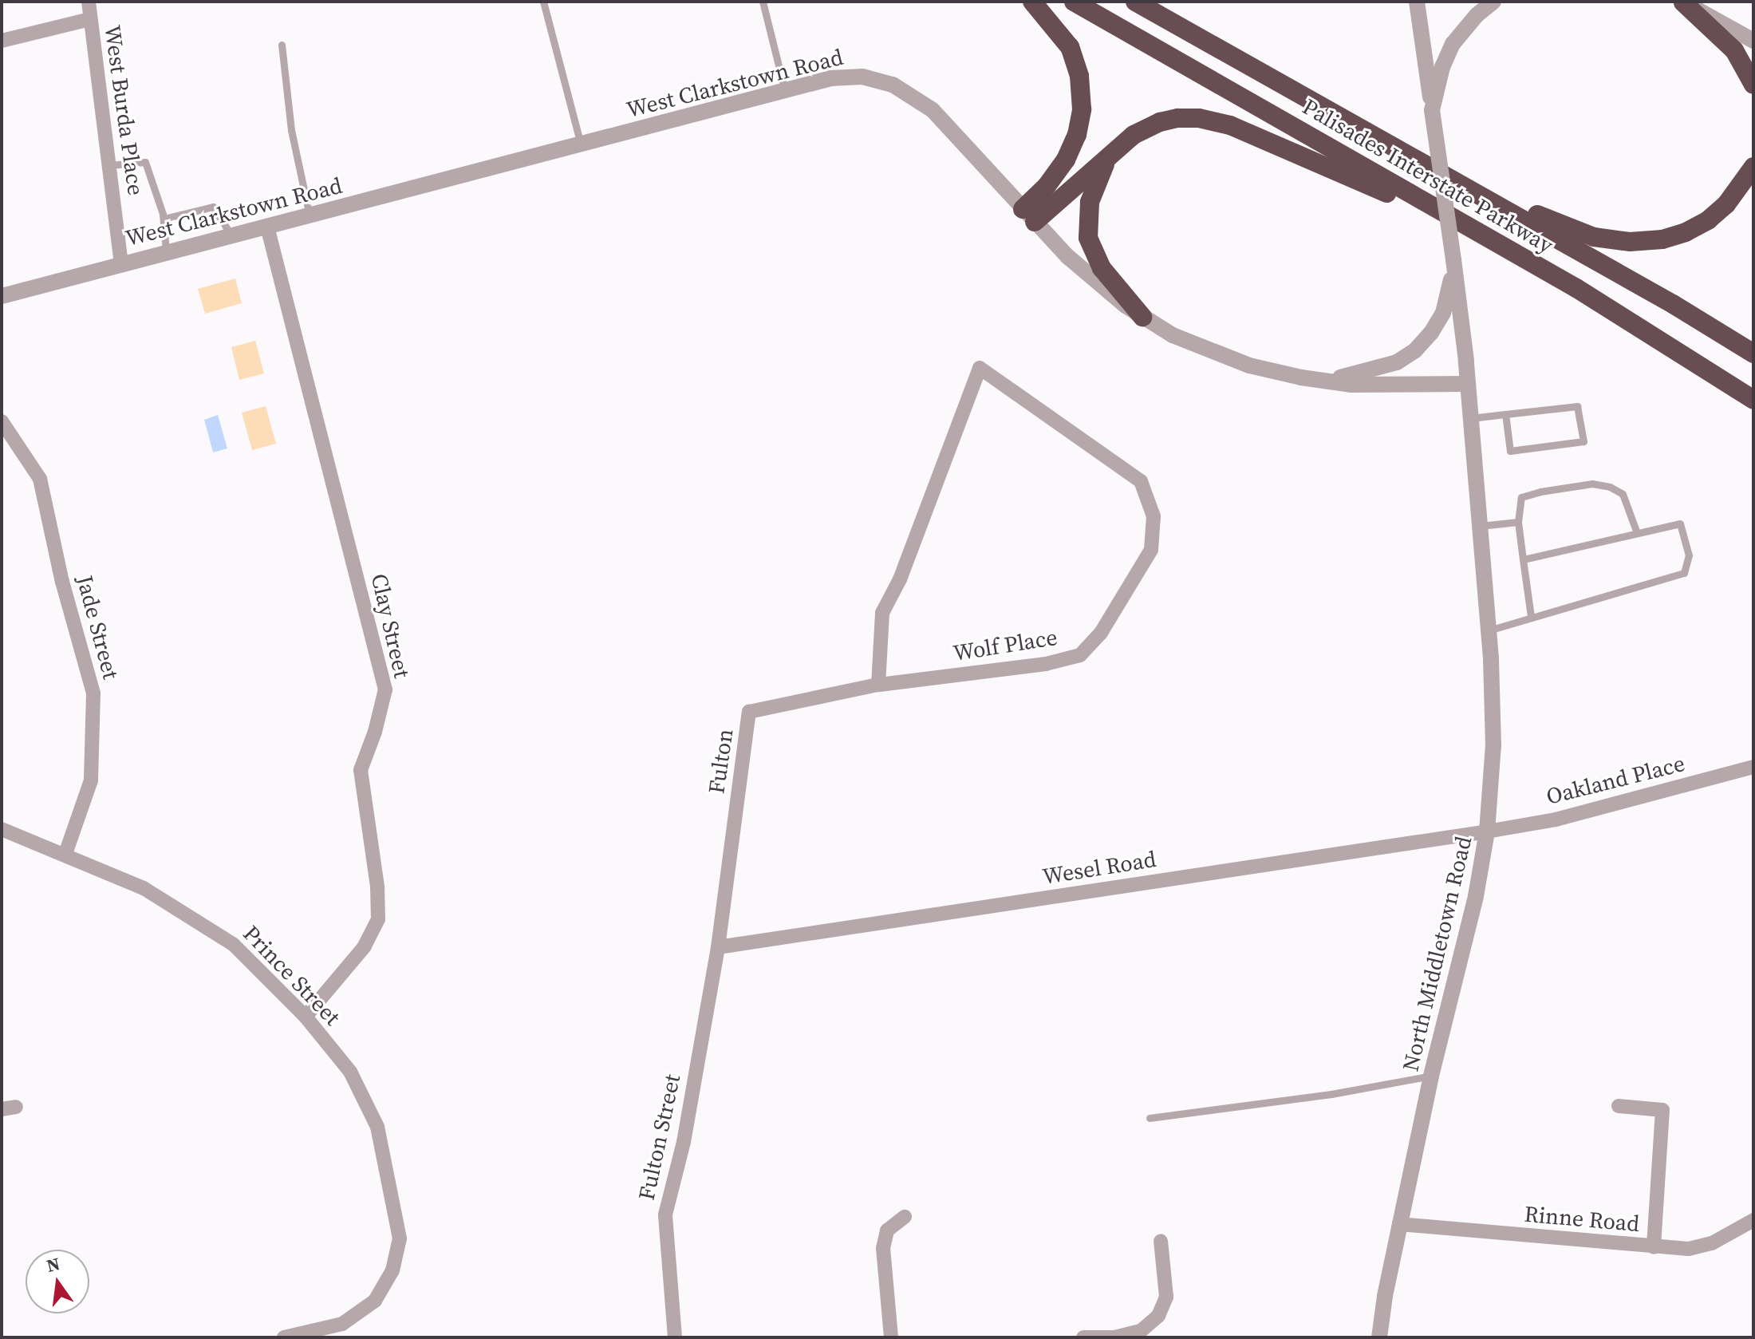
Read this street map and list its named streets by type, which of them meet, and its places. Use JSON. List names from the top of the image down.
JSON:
{
  "streets": {
    "highway": ["Palisades Interstate Parkway"],
    "street": [
      "West Clarkstown Road",
      "West Burda Place",
      "Clay Street",
      "Jade Street",
      "Wolf Place",
      "Fulton",
      "Oakland Place",
      "Wesel Road",
      "North Middletown Road",
      "Prince Street",
      "Fulton Street",
      "Rinne Road"
    ]
  },
  "crossings": [
    ["West Clarkstown Road", "West Burda Place"],
    ["West Clarkstown Road", "Clay Street"],
    ["West Clarkstown Road", "North Middletown Road"],
    ["Clay Street", "Prince Street"],
    ["Jade Street", "Prince Street"],
    ["Wolf Place", "Fulton"],
    ["Fulton", "Wesel Road"],
    ["Fulton", "Fulton Street"],
    ["Oakland Place", "Wesel Road"],
    ["Oakland Place", "North Middletown Road"],
    ["Wesel Road", "North Middletown Road"],
    ["Wesel Road", "Fulton Street"],
    ["North Middletown Road", "Rinne Road"]
  ],
  "north": "top"
}
